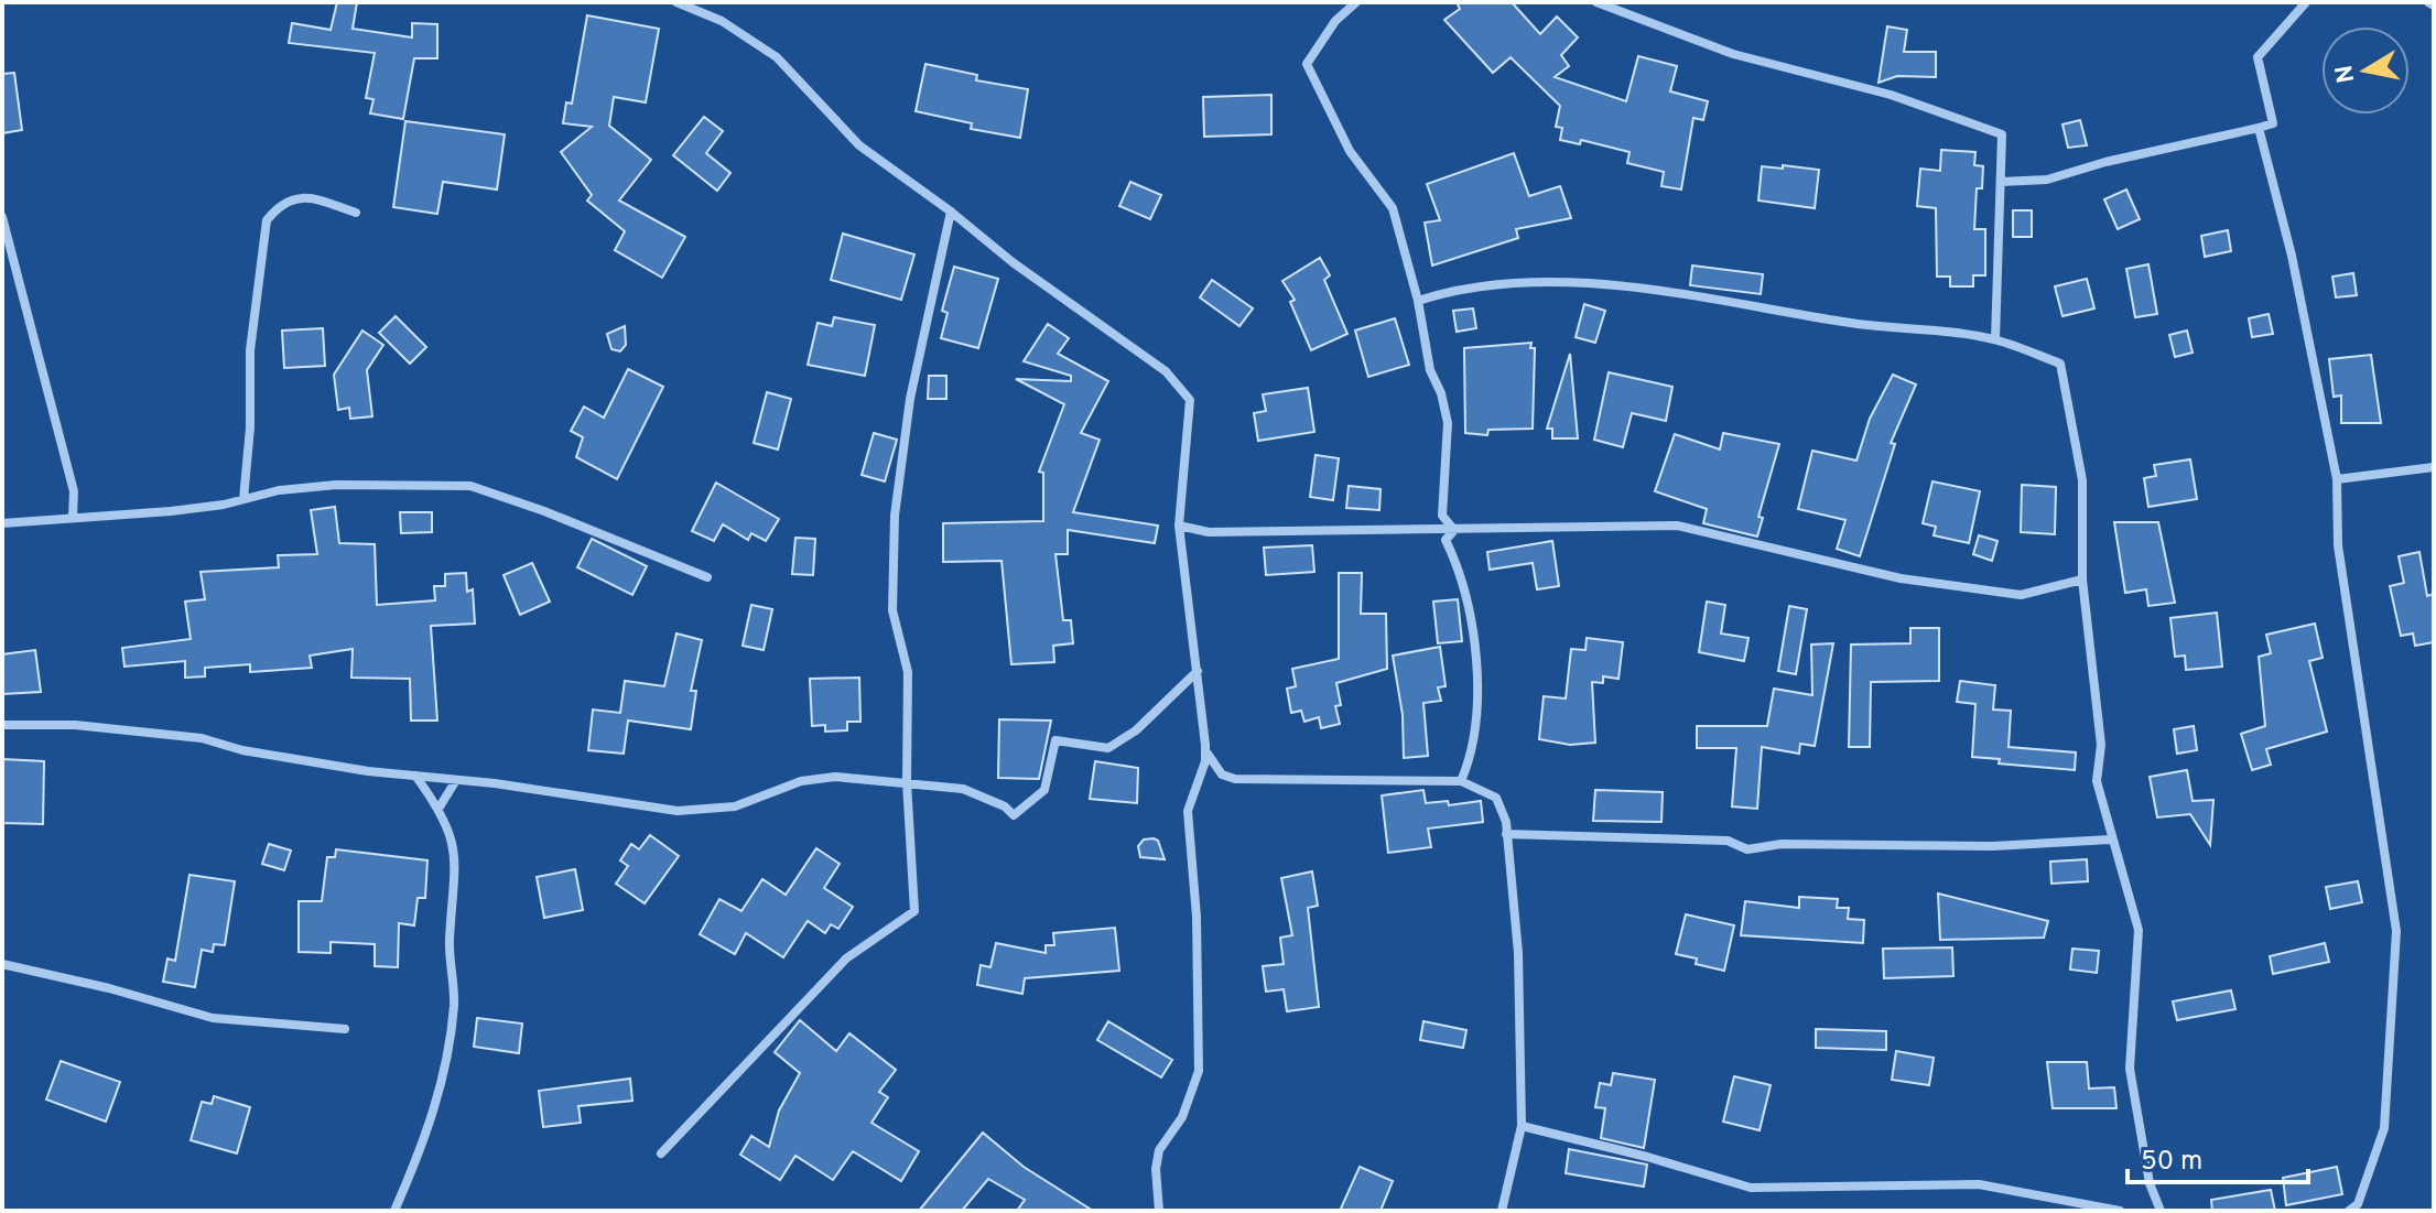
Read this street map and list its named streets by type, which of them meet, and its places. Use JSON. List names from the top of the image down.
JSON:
{
  "scale_bar": "50 m",
  "north": "left"
}
